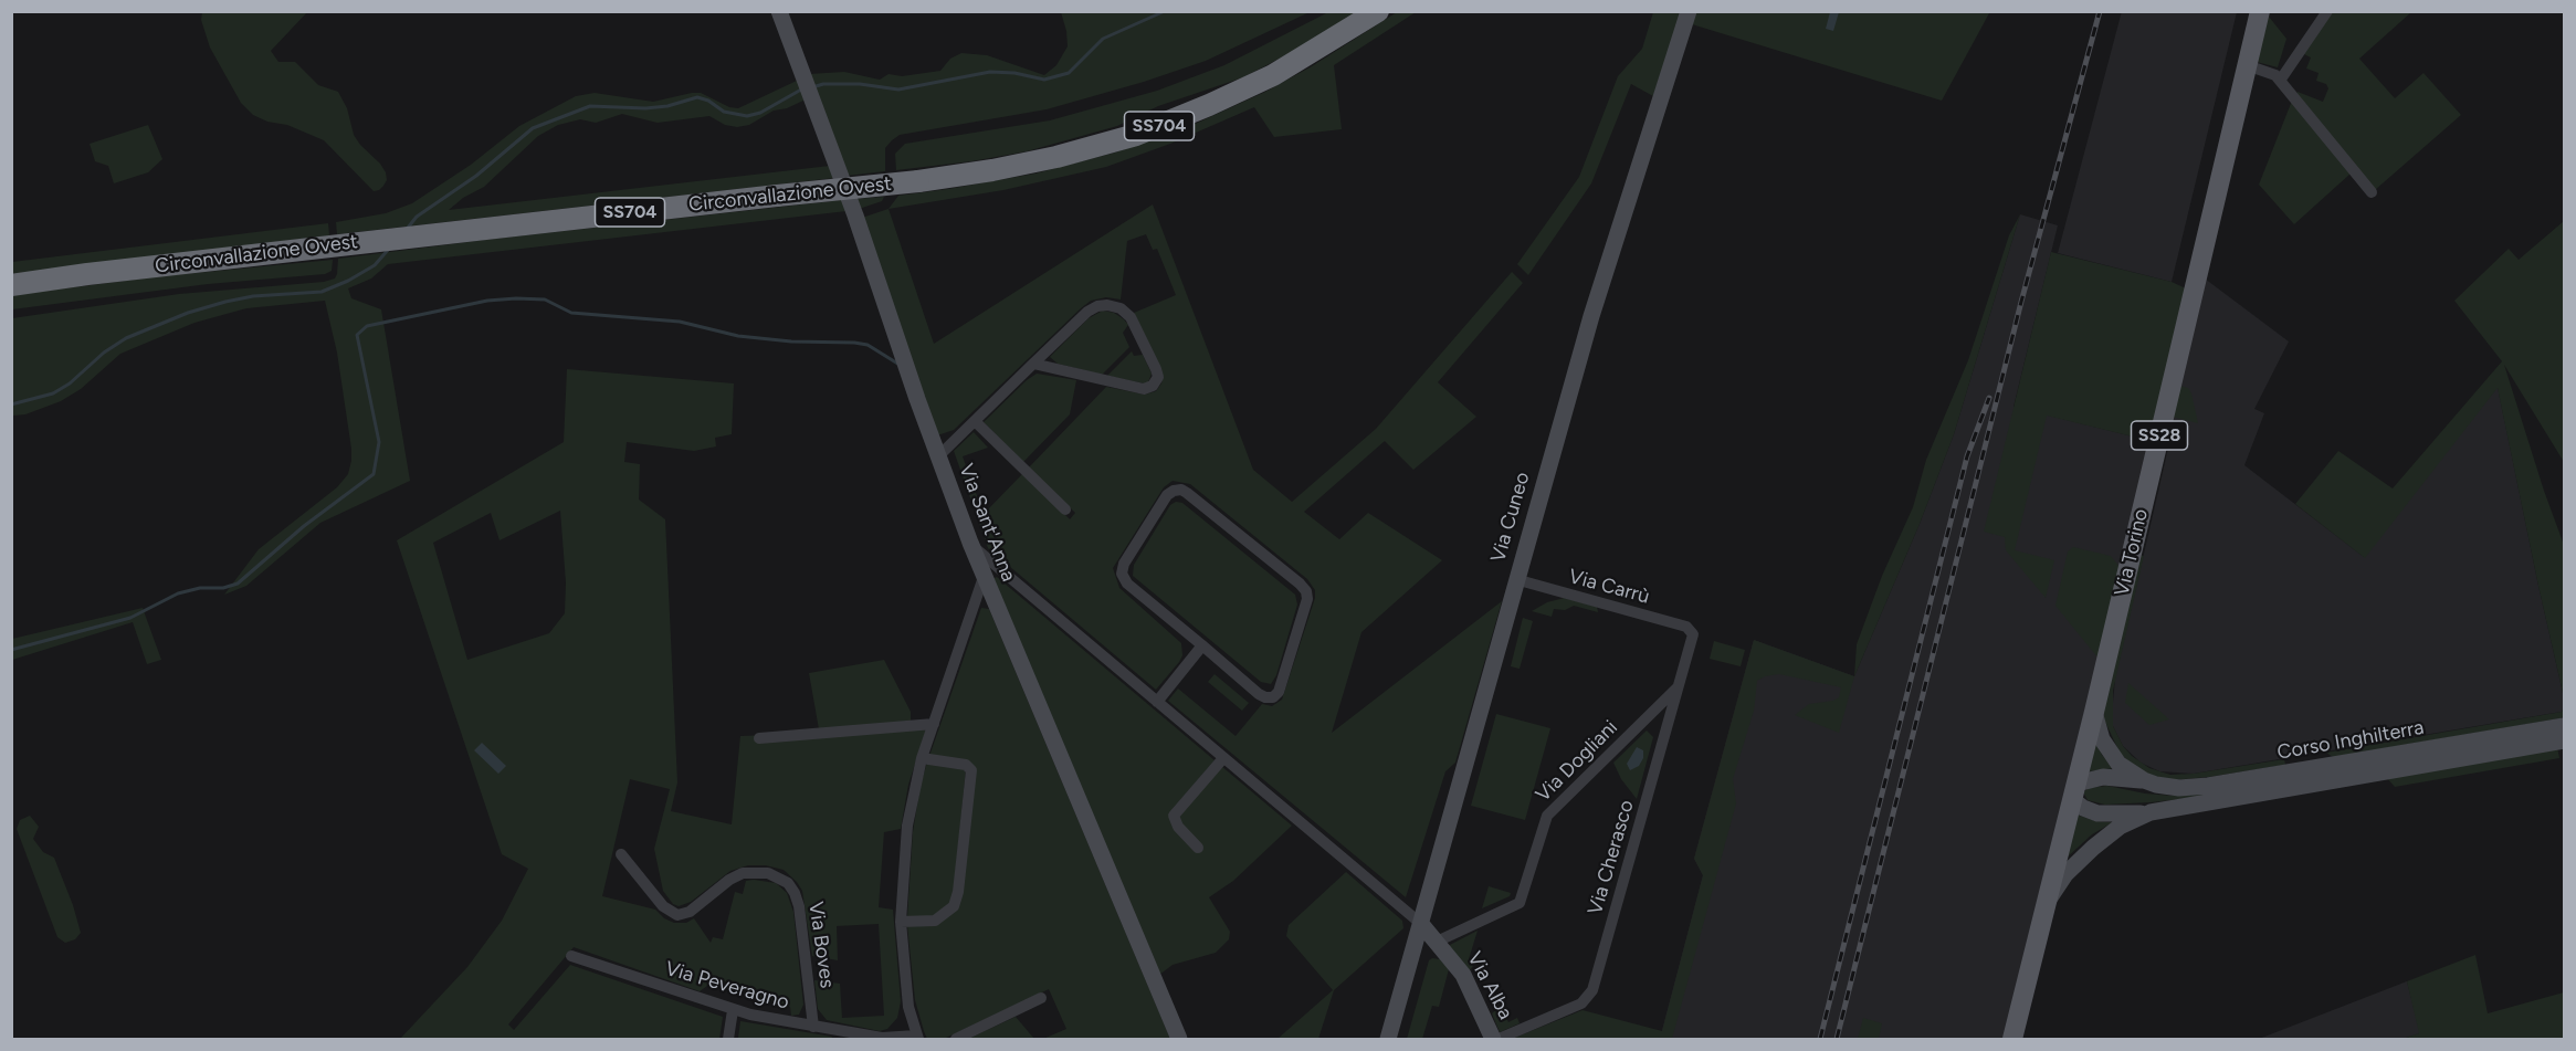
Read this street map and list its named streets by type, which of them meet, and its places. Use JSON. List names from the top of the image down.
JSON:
{
  "streets": {
    "highway": ["SS704", "Circonvallazione Ovest"],
    "main road": ["SS28", "Via Torino"],
    "street": [
      "Via Cuneo",
      "Via Sant'Anna",
      "Via Carrù",
      "Corso Inghilterra",
      "Via Dogliani",
      "Via Cherasco",
      "Via Boves",
      "Via Peveragno",
      "Via Alba"
    ]
  },
  "crossings": [
    ["Via Cuneo", "Via Carrù"],
    ["Via Cuneo", "Via Alba"],
    ["Via Torino", "Corso Inghilterra"],
    ["Via Carrù", "Via Cherasco"],
    ["Via Dogliani", "Via Cherasco"],
    ["Via Dogliani", "Via Alba"],
    ["Via Boves", "Via Peveragno"]
  ]
}
